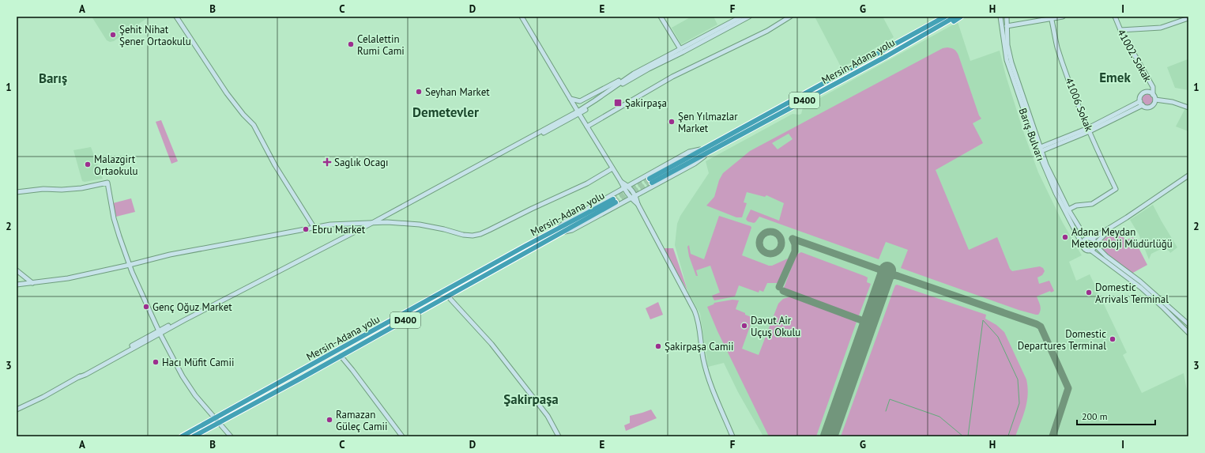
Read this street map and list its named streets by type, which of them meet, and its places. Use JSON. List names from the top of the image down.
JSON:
{
  "streets": {
    "highway": ["Mersin-Adana yolu", "D400"],
    "main road": ["41002. Sokak", "41006 Sokak", "Barış Bulvarı"]
  },
  "crossings": [
    ["41006 Sokak", "Barış Bulvarı"]
  ],
  "districts": [
    "Emek",
    "Barış",
    "Demetevler",
    "Şakirpaşa"
  ],
  "places": {
    "other": [
      "Şehit Nihat Şener Ortaokulu",
      "Celalettin Rumi Cami",
      "Seyhan Market",
      "Şen Yılmazlar Market",
      "Malazgirt Ortaokulu",
      "Ebru Market",
      "Adana Meydan Meteoroloji Müdürlüğü",
      "Domestic Arrivals Terminal",
      "Genç Oğuz Market",
      "Davut Air Uçuş Okulu",
      "Domestic Departures Terminal",
      "Şakirpaşa Camii",
      "Hacı Müfit Camii",
      "Ramazan Güleç Camii"
    ],
    "transit": ["Şakirpaşa"],
    "health": ["Saglık Ocagı"]
  },
  "scale_bar": "200 m",
  "grid": {
    "columns": [
      "A",
      "B",
      "C",
      "D",
      "E",
      "F",
      "G",
      "H",
      "I"
    ],
    "rows": ["1", "2", "3"]
  }
}
